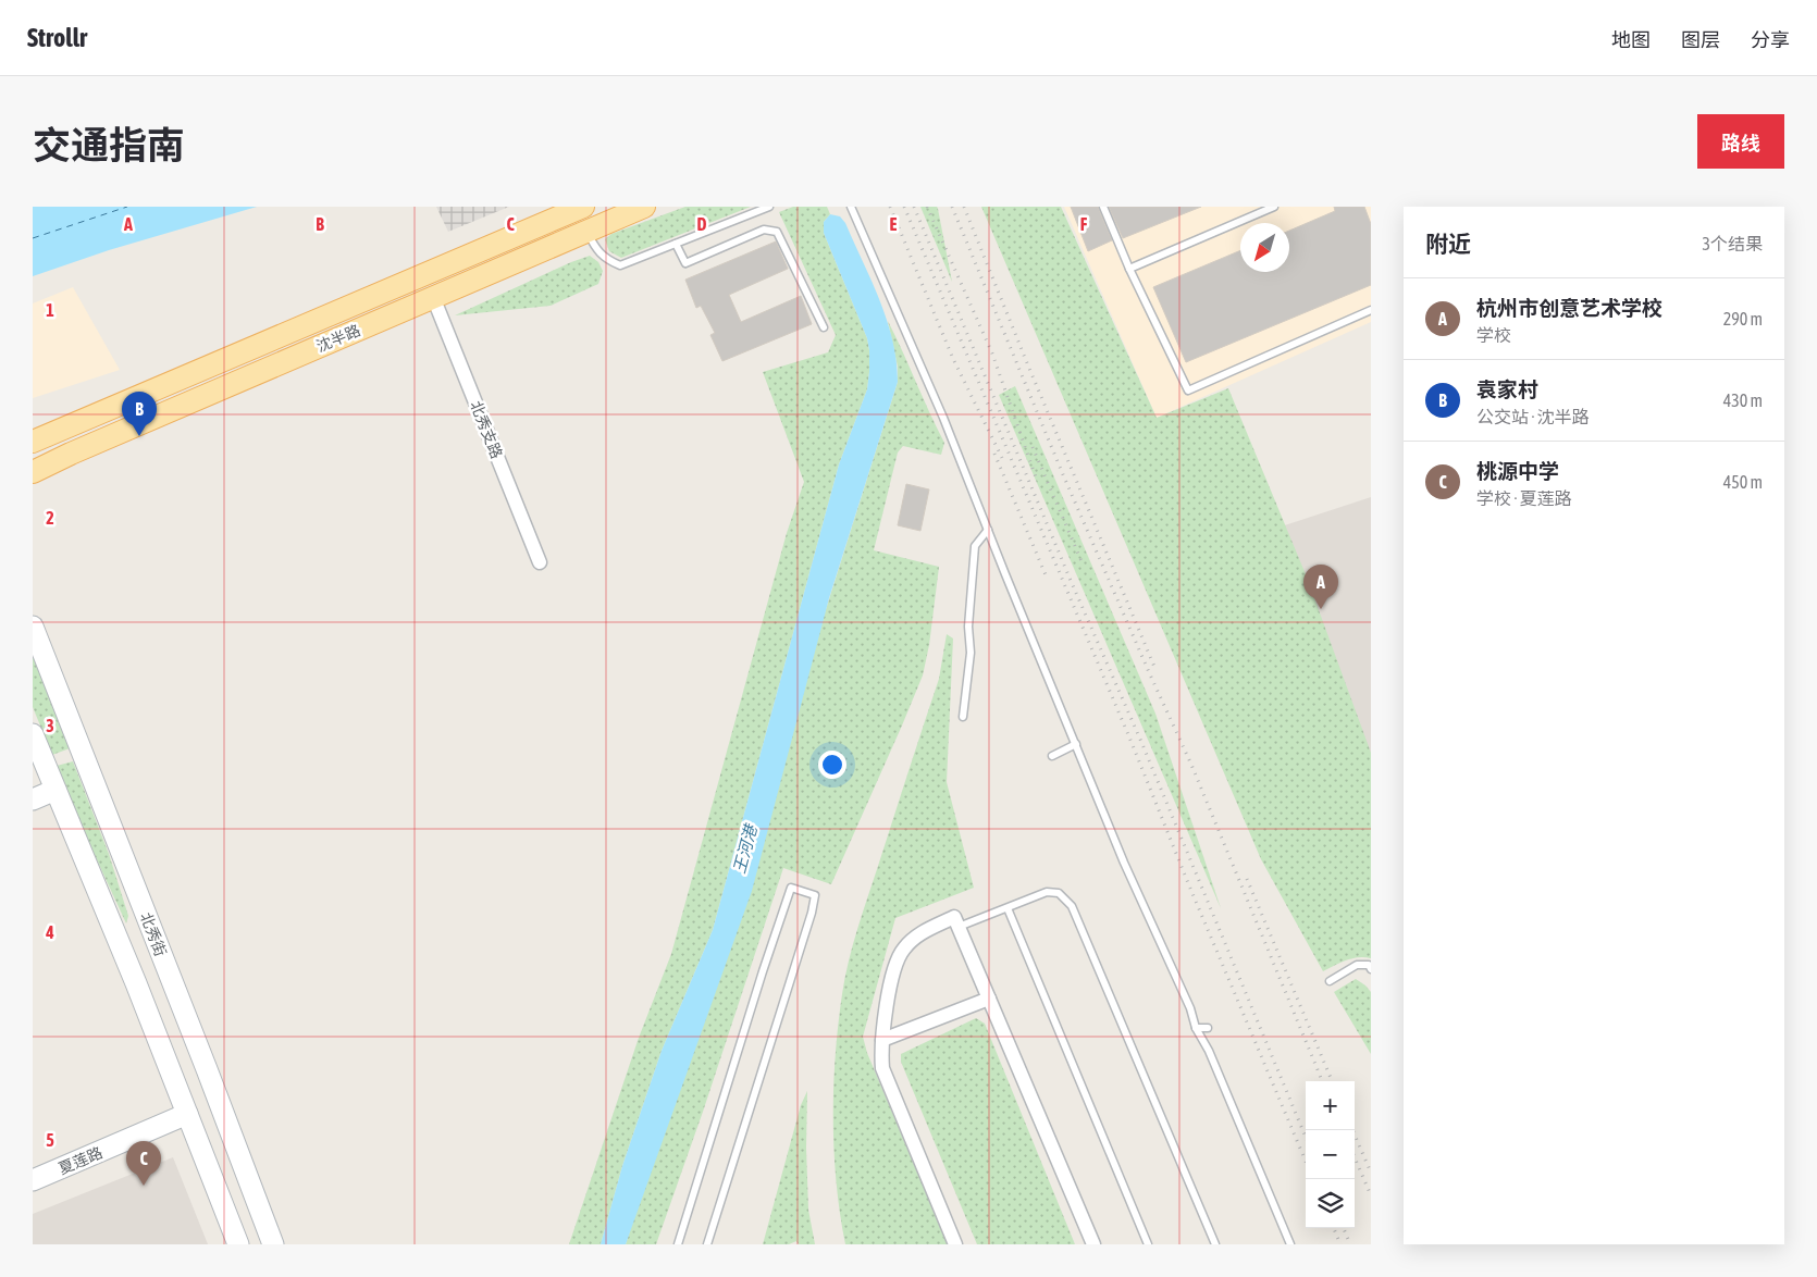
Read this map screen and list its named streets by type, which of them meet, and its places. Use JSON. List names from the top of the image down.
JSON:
{
  "streets": {
    "main road": ["沈半路", "北秀街", "夏莲路"],
    "street": ["北秀支路"]
  },
  "crossings": [
    ["沈半路", "北秀支路"]
  ],
  "water": ["王河港"],
  "north": "bottom left",
  "page": {
    "header": "Strollr",
    "nav": ["地图", "图层", "分享"],
    "title": "交通指南",
    "buttons": "路线",
    "heading": ["附近", "3个结果"],
    "list": [
      {
        "mark": "A",
        "name": "杭州市创意艺术学校",
        "note": "学校",
        "value": "290 m"
      },
      {
        "mark": "B",
        "name": "袁家村",
        "note": "公交站 · 沈半路",
        "value": "430 m"
      },
      {
        "mark": "C",
        "name": "桃源中学",
        "note": "学校 · 夏莲路",
        "value": "450 m"
      }
    ],
    "pins": ["B", "A", "C"],
    "map_buttons": ["+", "−"]
  },
  "grid": {
    "columns": [
      "A",
      "B",
      "C",
      "D",
      "E",
      "F"
    ],
    "rows": [
      "1",
      "2",
      "3",
      "4",
      "5"
    ]
  }
}
